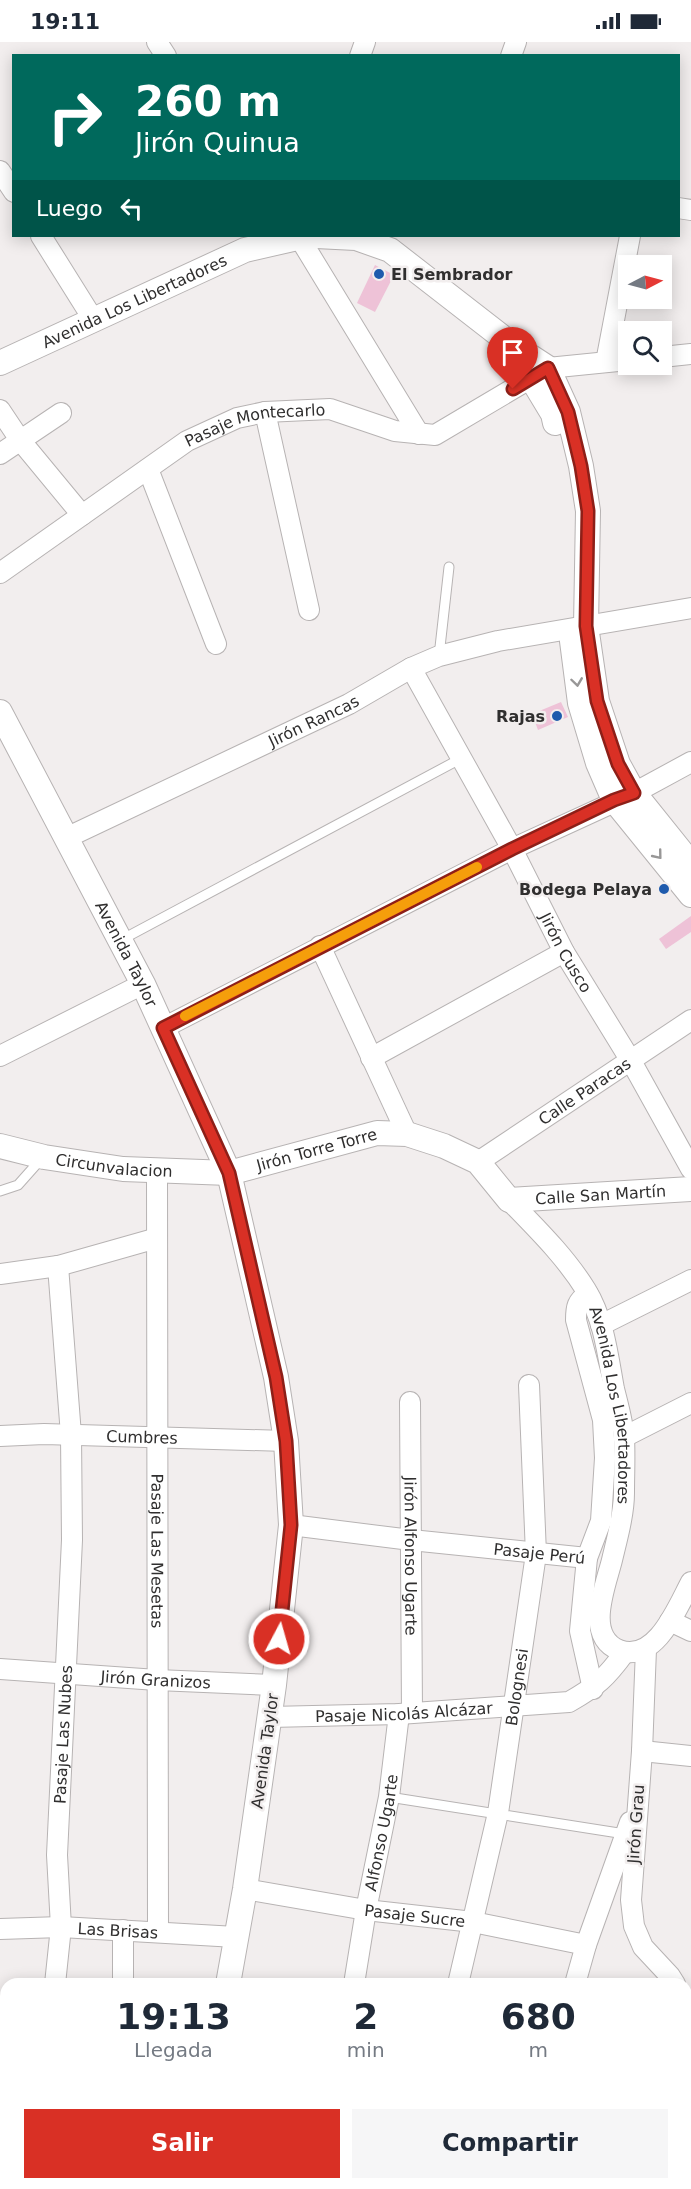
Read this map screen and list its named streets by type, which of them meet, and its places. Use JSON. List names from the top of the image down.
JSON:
{
  "streets": {
    "street": [
      "Avenida Los Libertadores",
      "Pasaje Montecarlo",
      "Jirón Rancas",
      "Jirón Cusco",
      "Avenida Taylor",
      "Calle Paracas",
      "Jirón Torre Torre",
      "Circunvalacion",
      "Calle San Martín",
      "Cumbres",
      "Pasaje Perú",
      "Pasaje Las Mesetas",
      "Jirón Alfonso Ugarte",
      "Jirón Granizos",
      "Bolognesi",
      "Pasaje Nicolás Alcázar",
      "Pasaje Las Nubes",
      "Jirón Grau",
      "Alfonso Ugarte",
      "Pasaje Sucre",
      "Las Brisas"
    ]
  },
  "crossings": [
    ["Avenida Los Libertadores", "Pasaje Montecarlo"],
    ["Avenida Los Libertadores", "Jirón Rancas"],
    ["Avenida Los Libertadores", "Calle Paracas"],
    ["Avenida Los Libertadores", "Jirón Torre Torre"],
    ["Avenida Los Libertadores", "Calle San Martín"],
    ["Avenida Los Libertadores", "Pasaje Perú"],
    ["Avenida Los Libertadores", "Pasaje Nicolás Alcázar"],
    ["Jirón Rancas", "Jirón Cusco"],
    ["Jirón Rancas", "Avenida Taylor"],
    ["Jirón Cusco", "Calle Paracas"],
    ["Avenida Taylor", "Jirón Torre Torre"],
    ["Avenida Taylor", "Circunvalacion"],
    ["Avenida Taylor", "Cumbres"],
    ["Avenida Taylor", "Pasaje Perú"],
    ["Avenida Taylor", "Jirón Granizos"],
    ["Avenida Taylor", "Pasaje Nicolás Alcázar"],
    ["Avenida Taylor", "Pasaje Sucre"],
    ["Avenida Taylor", "Las Brisas"],
    ["Jirón Torre Torre", "Circunvalacion"],
    ["Circunvalacion", "Pasaje Las Mesetas"],
    ["Cumbres", "Pasaje Las Mesetas"],
    ["Cumbres", "Pasaje Las Nubes"],
    ["Pasaje Perú", "Jirón Alfonso Ugarte"],
    ["Pasaje Perú", "Bolognesi"],
    ["Pasaje Las Mesetas", "Jirón Granizos"],
    ["Pasaje Las Mesetas", "Las Brisas"],
    ["Jirón Alfonso Ugarte", "Pasaje Nicolás Alcázar"],
    ["Jirón Alfonso Ugarte", "Alfonso Ugarte"],
    ["Jirón Granizos", "Pasaje Las Nubes"],
    ["Bolognesi", "Pasaje Nicolás Alcázar"],
    ["Bolognesi", "Pasaje Sucre"],
    ["Pasaje Nicolás Alcázar", "Alfonso Ugarte"],
    ["Pasaje Las Nubes", "Las Brisas"],
    ["Alfonso Ugarte", "Pasaje Sucre"]
  ],
  "places": ["El Sembrador", "Rajas", "Bodega Pelaya"],
  "north": "right",
  "page": {
    "status": "19:11",
    "turn": ["260 m", "Jirón Quinua"],
    "then": "Luego",
    "eta": [
      "19:13",
      "Llegada",
      "2",
      "min",
      "680",
      "m"
    ],
    "buttons": ["Salir", "Compartir"]
  }
}
